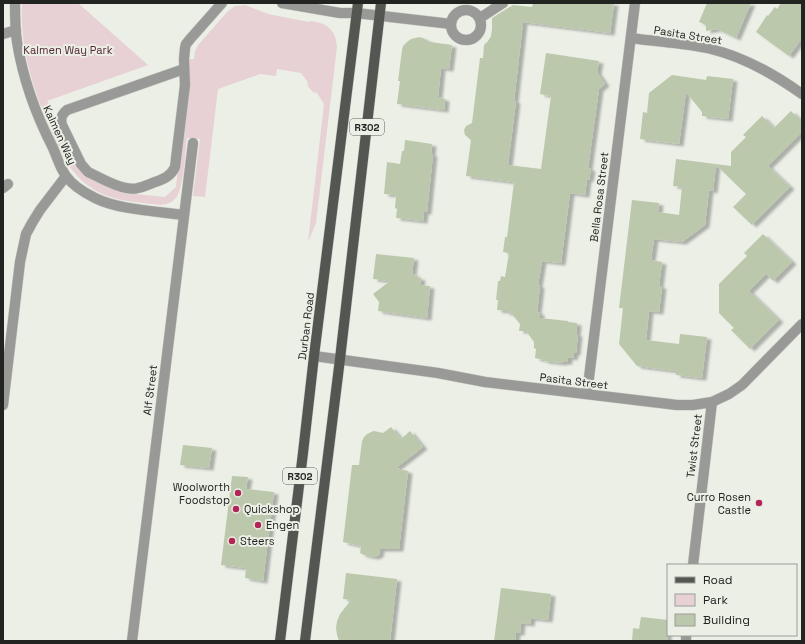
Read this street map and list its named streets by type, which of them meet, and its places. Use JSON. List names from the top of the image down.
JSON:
{
  "streets": {
    "main road": ["R302", "Durban Road"],
    "street": [
      "Pasita Street",
      "Kalmen Way",
      "Bella Rosa Street",
      "Alf Street",
      "Twist Street"
    ]
  },
  "crossings": [
    ["Pasita Street", "R302"],
    ["Pasita Street", "Bella Rosa Street"],
    ["Pasita Street", "Durban Road"],
    ["Pasita Street", "Twist Street"],
    ["Kalmen Way", "Alf Street"]
  ],
  "parks": ["Kalmen Way Park"],
  "places": [
    "Woolworth Foodstop",
    "Curro Rosen Castle",
    "Quickshop",
    "Engen",
    "Steers"
  ],
  "legend": ["Road", "Park", "Building"]
}
